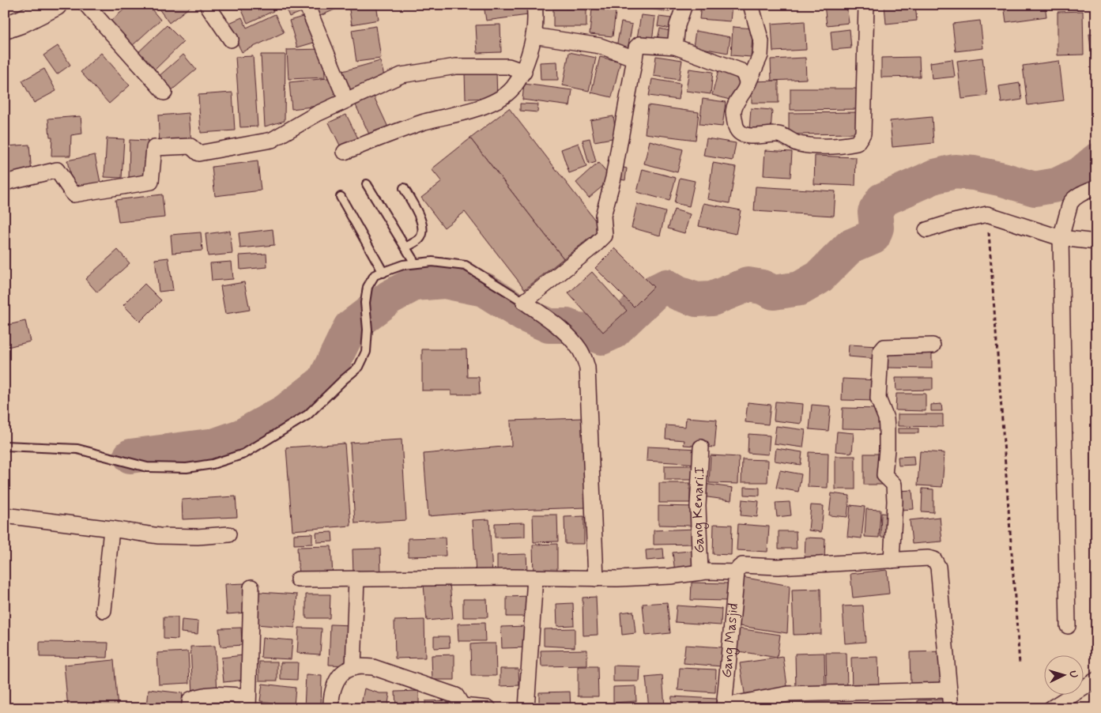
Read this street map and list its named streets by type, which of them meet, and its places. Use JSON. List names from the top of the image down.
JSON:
{
  "streets": {
    "street": ["Gang Kenari.I", "Gang Masjid"]
  },
  "north": "right"
}
